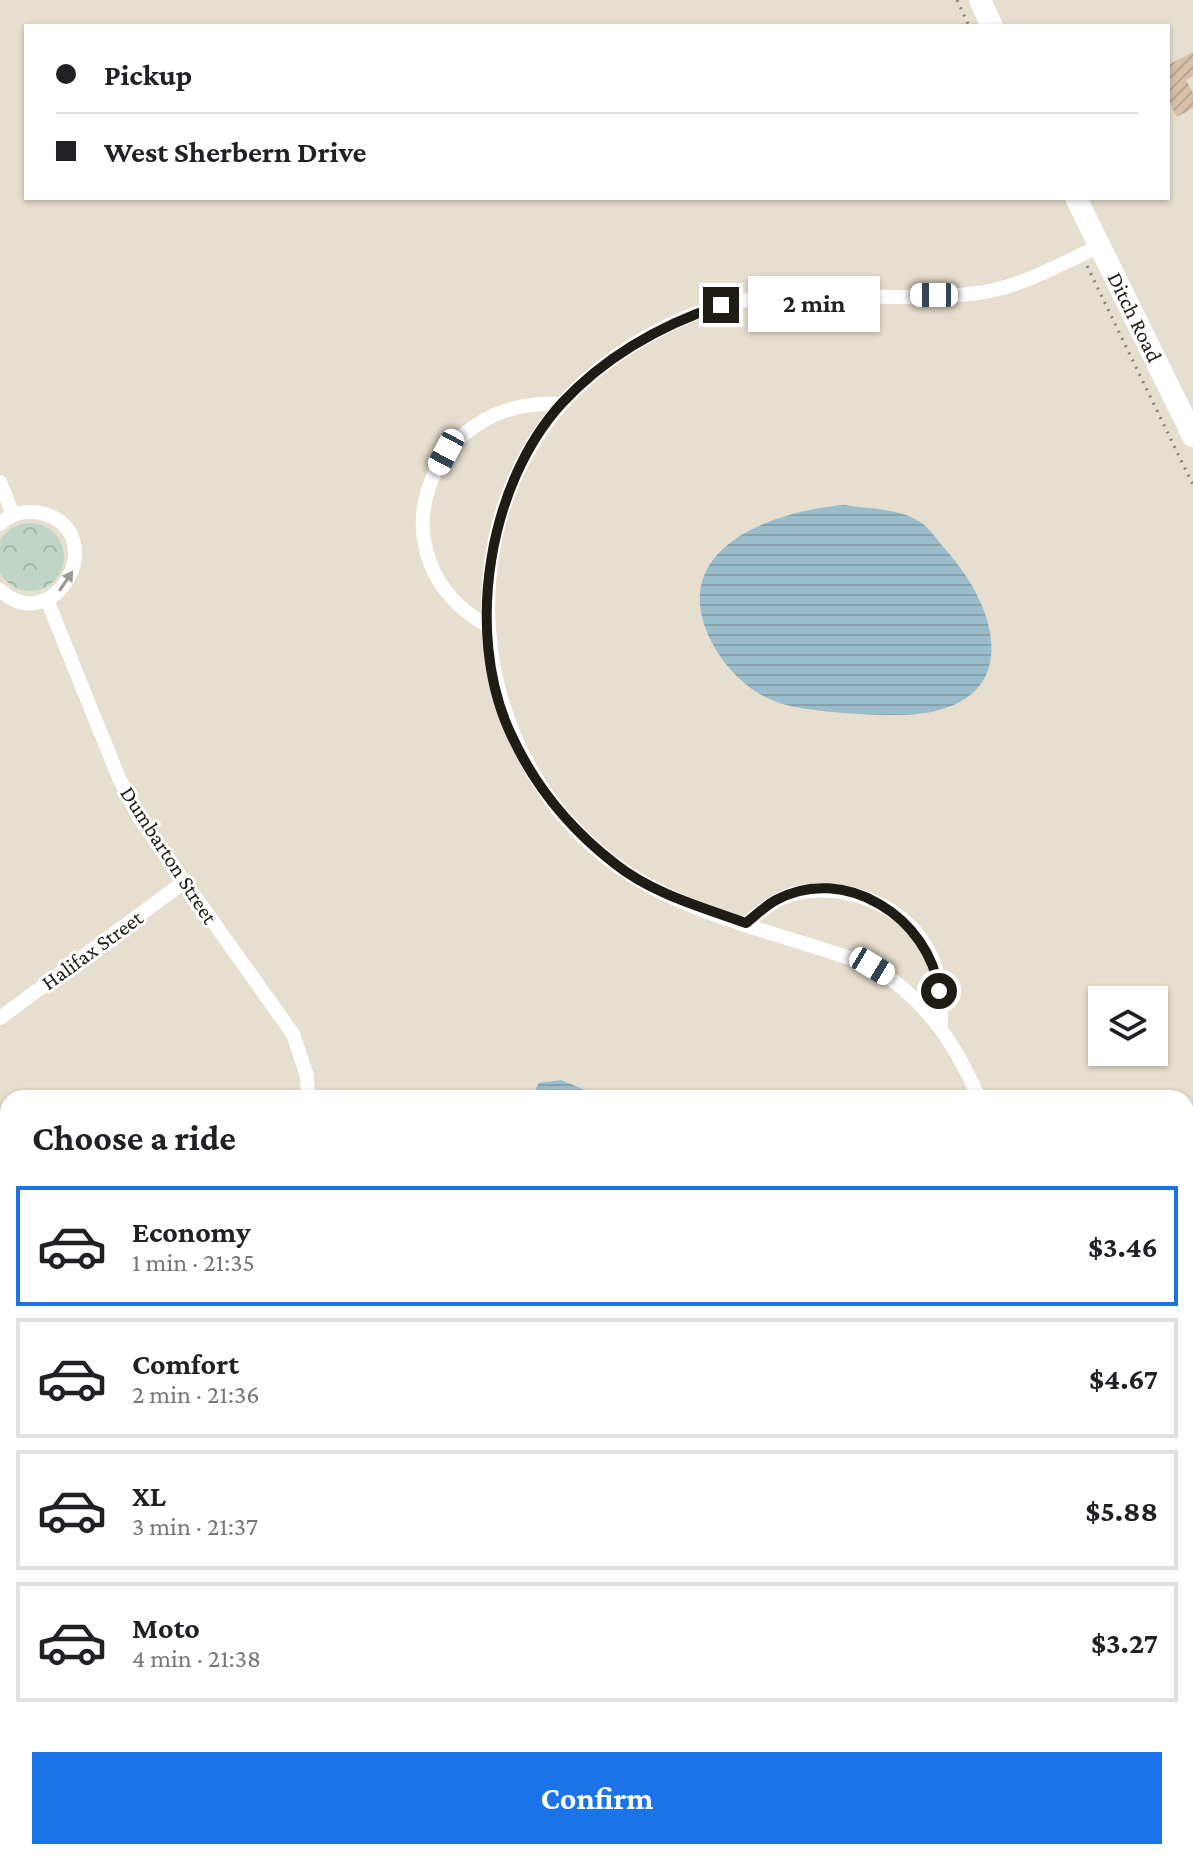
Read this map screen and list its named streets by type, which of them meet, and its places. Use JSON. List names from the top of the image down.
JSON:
{
  "streets": {
    "street": ["Ditch Road", "Dumbarton Street", "Halifax Street"]
  },
  "crossings": [
    ["Dumbarton Street", "Halifax Street"]
  ],
  "page": {
    "banner": ["Pickup", "West Sherbern Drive"],
    "bubble": "2 min",
    "heading": "Choose a ride",
    "list": [
      {
        "name": "Economy",
        "note": "1 min · 21:35",
        "value": "$3.46"
      },
      {
        "name": "Comfort",
        "note": "2 min · 21:36",
        "value": "$4.67"
      },
      {
        "name": "XL",
        "note": "3 min · 21:37",
        "value": "$5.88"
      },
      {
        "name": "Moto",
        "note": "4 min · 21:38",
        "value": "$3.27"
      }
    ],
    "buttons": "Confirm"
  }
}
